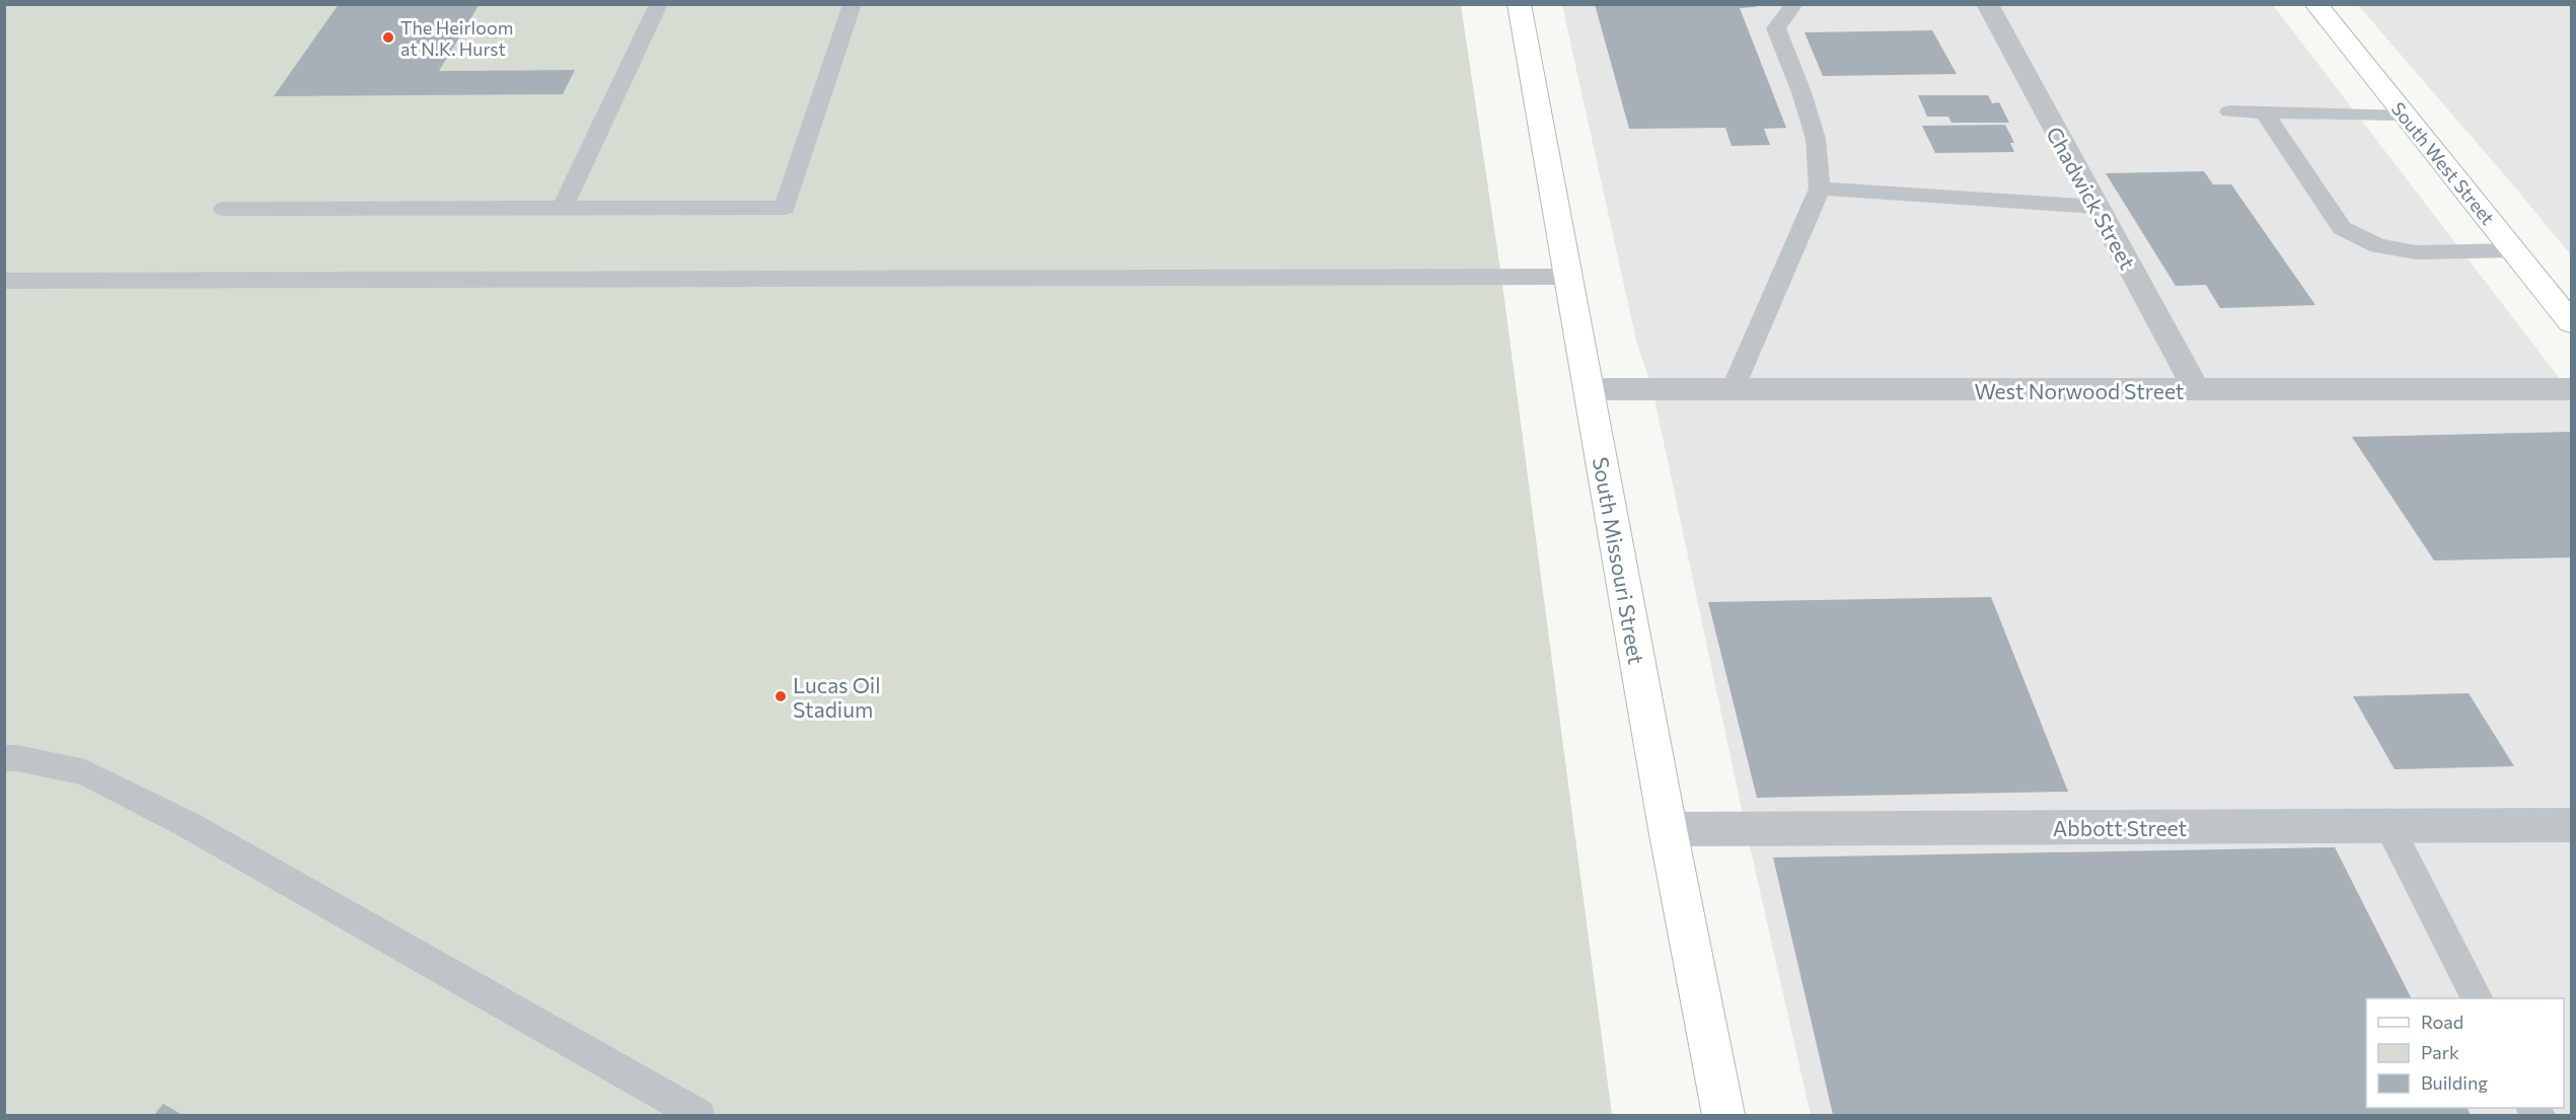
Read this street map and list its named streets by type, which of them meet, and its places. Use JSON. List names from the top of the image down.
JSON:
{
  "streets": {
    "main road": ["South West Street", "South Missouri Street"],
    "street": ["Chadwick Street", "West Norwood Street", "Abbott Street"]
  },
  "crossings": [
    ["Chadwick Street", "West Norwood Street"],
    ["West Norwood Street", "South Missouri Street"],
    ["South Missouri Street", "Abbott Street"]
  ],
  "places": ["The Heirloom at N.K. Hurst", "Lucas Oil Stadium"],
  "legend": ["Road", "Park", "Building"]
}
